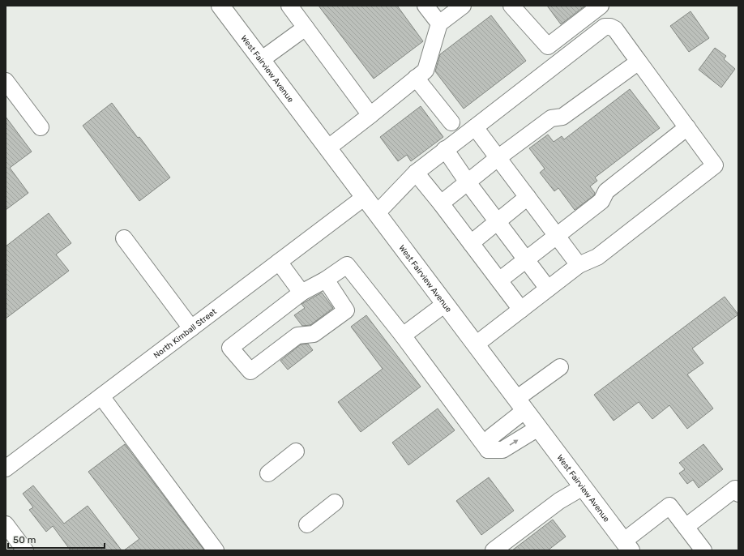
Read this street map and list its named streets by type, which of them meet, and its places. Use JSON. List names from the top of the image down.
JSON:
{
  "streets": {
    "main road": ["West Fairview Avenue"],
    "street": ["North Kimball Street"]
  },
  "crossings": [
    ["West Fairview Avenue", "North Kimball Street"]
  ],
  "scale_bar": "50 m"
}
